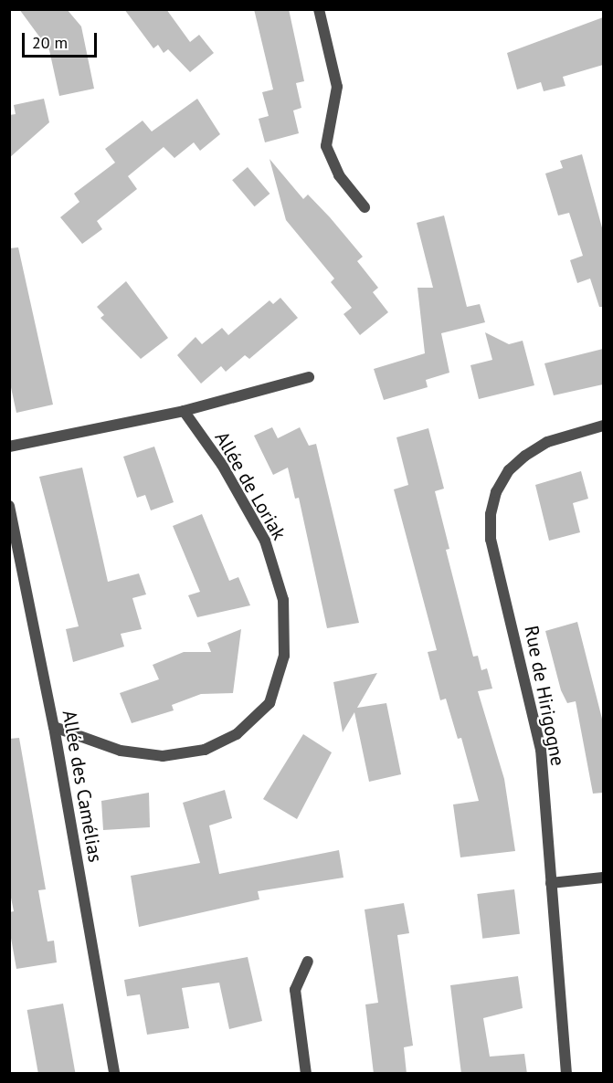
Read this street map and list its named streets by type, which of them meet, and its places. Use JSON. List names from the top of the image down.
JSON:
{
  "streets": {
    "street": ["Allée de Loriak", "Rue de Hirigogne", "Allée des Camélias"]
  },
  "crossings": [
    ["Allée de Loriak", "Allée des Camélias"]
  ],
  "scale_bar": "20 m"
}
